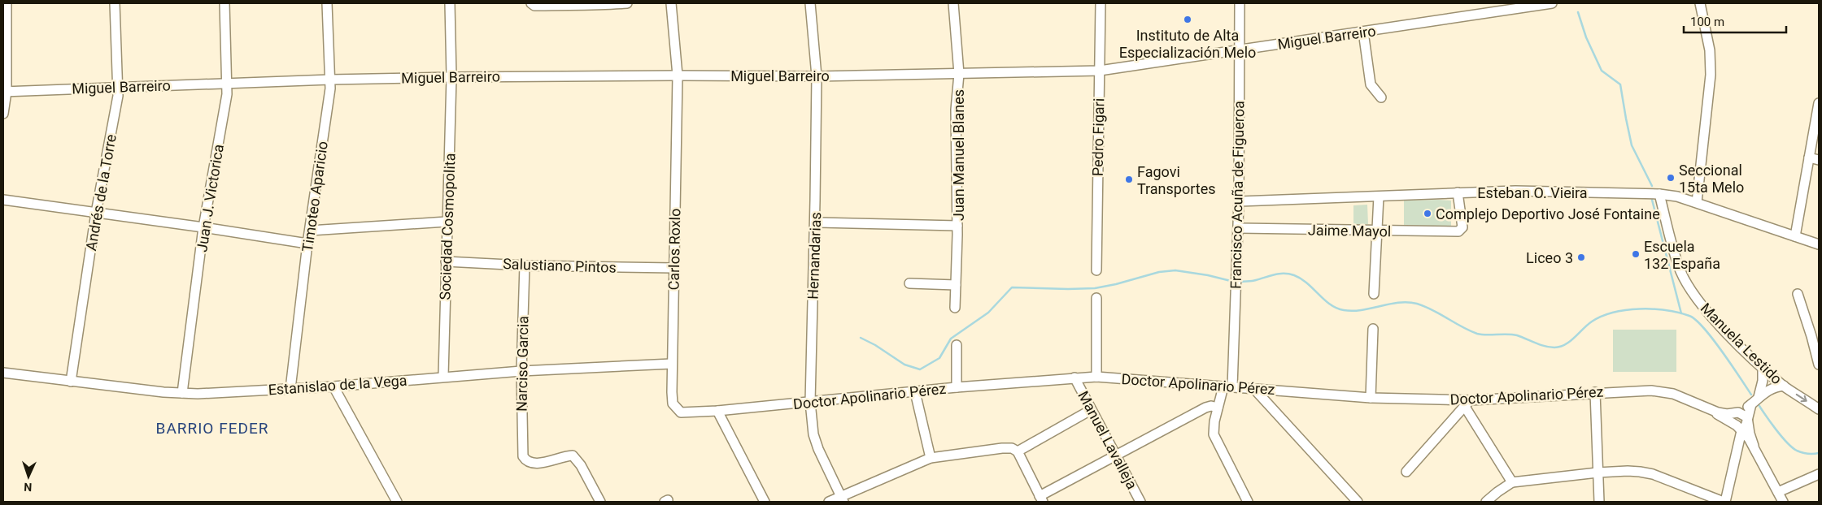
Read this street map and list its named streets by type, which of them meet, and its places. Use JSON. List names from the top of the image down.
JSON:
{
  "streets": {
    "street": [
      "Miguel Barreiro",
      "Pedro Figari",
      "Juan Manuel Blanes",
      "Andrés de la Torre",
      "Esteban O. Vieira",
      "Francisco Acuña de Figueroa",
      "Timoteo Aparicio",
      "Juan J. Victorica",
      "Sociedad Cosmopolita",
      "Jaime Mayol",
      "Carlos Roxlo",
      "Hernandarias",
      "Salustiano Pintos",
      "Manuela Lestido",
      "Narciso Garcia",
      "Doctor Apolinario Pérez",
      "Estanislao de la Vega",
      "Manuel Lavalleja"
    ]
  },
  "crossings": [
    ["Miguel Barreiro", "Pedro Figari"],
    ["Miguel Barreiro", "Juan Manuel Blanes"],
    ["Miguel Barreiro", "Andrés de la Torre"],
    ["Miguel Barreiro", "Francisco Acuña de Figueroa"],
    ["Miguel Barreiro", "Timoteo Aparicio"],
    ["Miguel Barreiro", "Juan J. Victorica"],
    ["Miguel Barreiro", "Sociedad Cosmopolita"],
    ["Miguel Barreiro", "Carlos Roxlo"],
    ["Miguel Barreiro", "Hernandarias"],
    ["Andrés de la Torre", "Estanislao de la Vega"],
    ["Esteban O. Vieira", "Francisco Acuña de Figueroa"],
    ["Esteban O. Vieira", "Jaime Mayol"],
    ["Esteban O. Vieira", "Manuela Lestido"],
    ["Francisco Acuña de Figueroa", "Jaime Mayol"],
    ["Francisco Acuña de Figueroa", "Doctor Apolinario Pérez"],
    ["Timoteo Aparicio", "Estanislao de la Vega"],
    ["Juan J. Victorica", "Estanislao de la Vega"],
    ["Sociedad Cosmopolita", "Salustiano Pintos"],
    ["Sociedad Cosmopolita", "Estanislao de la Vega"],
    ["Carlos Roxlo", "Salustiano Pintos"],
    ["Carlos Roxlo", "Doctor Apolinario Pérez"],
    ["Carlos Roxlo", "Estanislao de la Vega"],
    ["Hernandarias", "Doctor Apolinario Pérez"],
    ["Salustiano Pintos", "Narciso Garcia"],
    ["Narciso Garcia", "Estanislao de la Vega"],
    ["Doctor Apolinario Pérez", "Manuel Lavalleja"]
  ],
  "districts": ["BARRIO FEDER"],
  "places": [
    "Instituto de Alta Especialización Melo",
    "Seccional 15ta Melo",
    "Fagovi Transportes",
    "Complejo Deportivo José Fontaine",
    "Escuela 132 España",
    "Liceo 3"
  ],
  "scale_bar": "100 m",
  "north": "bottom"
}
